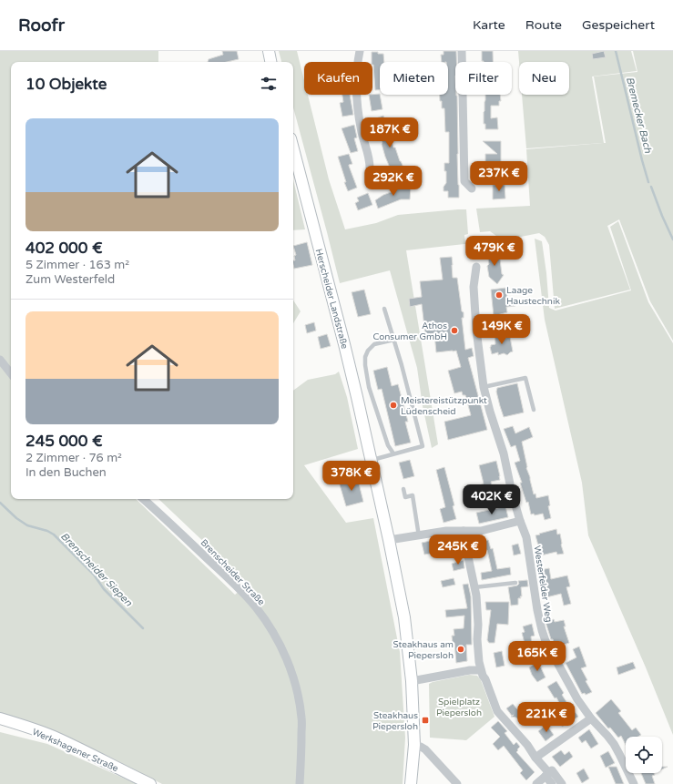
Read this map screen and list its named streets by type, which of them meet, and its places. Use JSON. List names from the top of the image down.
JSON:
{
  "streets": {
    "main road": ["Herscheider Landstraße", "Werkshagener Straße"],
    "street": ["Brenscheider Straße", "Westerfelder Weg"]
  },
  "water": ["Bremecker Bach", "Brenscheider Siepen"],
  "parks": ["Spielplatz Piepersloh"],
  "places": {
    "other": [
      "Laage Haustechnik",
      "Athos Consumer GmbH",
      "Meistereistützpunkt Lüdenscheid",
      "Steakhaus am Piepersloh"
    ],
    "transit": ["Steakhaus Piepersloh"]
  },
  "page": {
    "header": "Roofr",
    "nav": ["Karte", "Route", "Gespeichert"],
    "chip": [
      "Kaufen",
      "Mieten",
      "Filter",
      "Neu"
    ],
    "heading": "10 Objekte",
    "list": [
      {
        "name": "402 000 €",
        "note": "5 Zimmer · 163 m² · Zum Westerfeld"
      },
      {
        "name": "245 000 €",
        "note": "2 Zimmer · 76 m² · In den Buchen"
      }
    ],
    "price": [
      "187K €",
      "237K €",
      "292K €",
      "479K €",
      "149K €",
      "378K €",
      "402K €",
      "245K €",
      "165K €",
      "221K €"
    ]
  }
}
